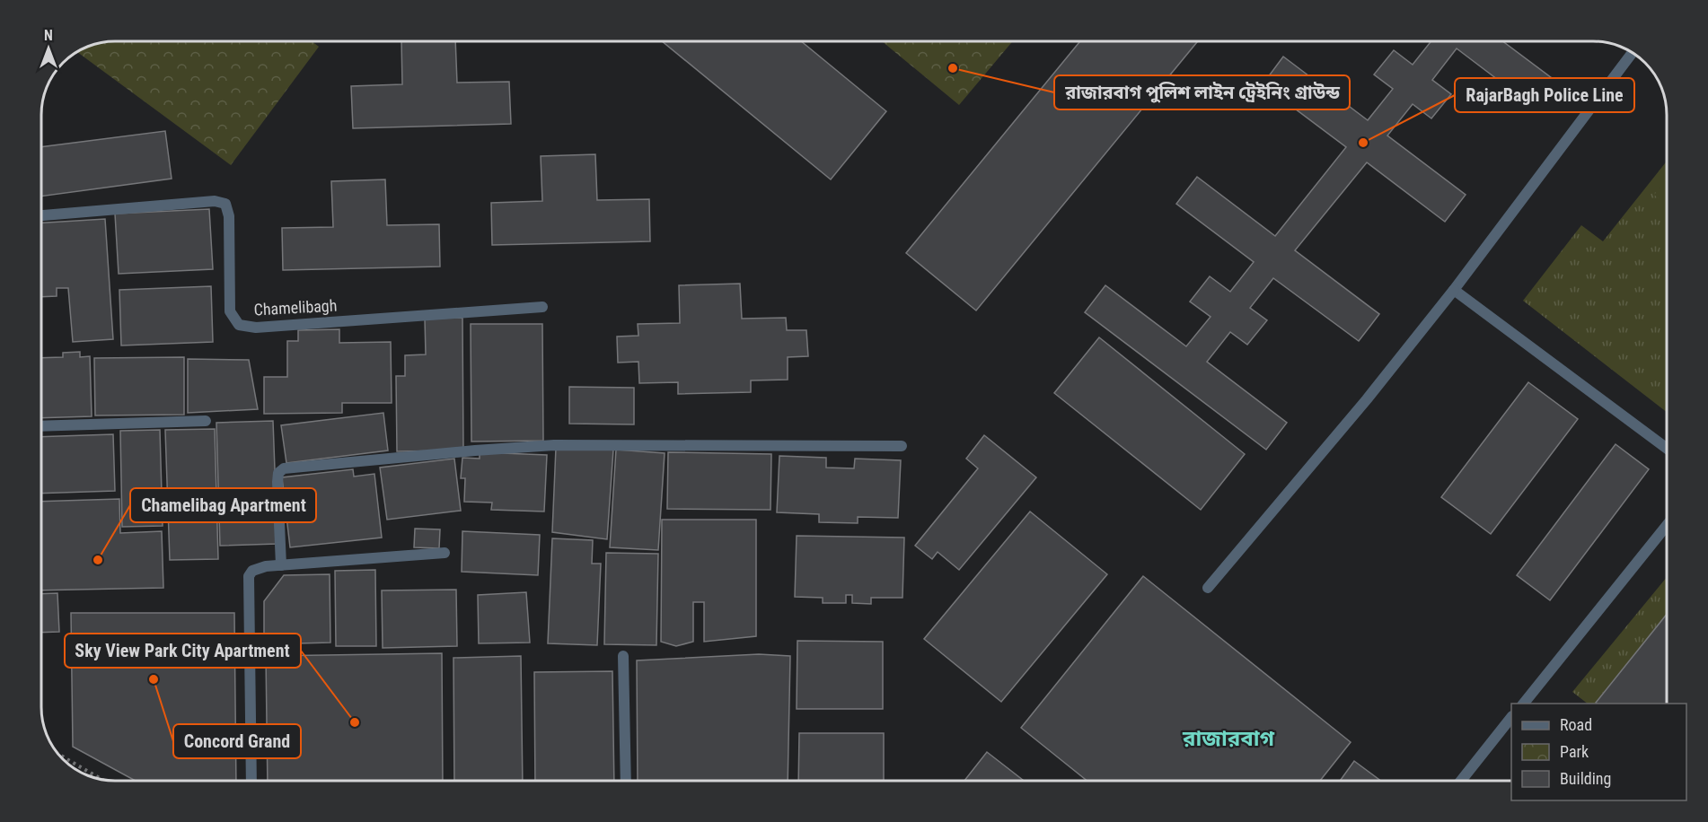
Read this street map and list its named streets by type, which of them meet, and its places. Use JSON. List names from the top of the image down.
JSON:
{
  "streets": {
    "street": ["Chamelibagh"]
  },
  "districts": ["রাজারবাগ"],
  "places": [
    "রাজারবাগ পুলিশ লাইন ট্রেইনিং গ্রাউন্ড",
    "RajarBagh Police Line",
    "Chamelibag Apartment",
    "Concord Grand",
    "Sky View Park City Apartment"
  ],
  "legend": ["Road", "Park", "Building"],
  "north": "top"
}
